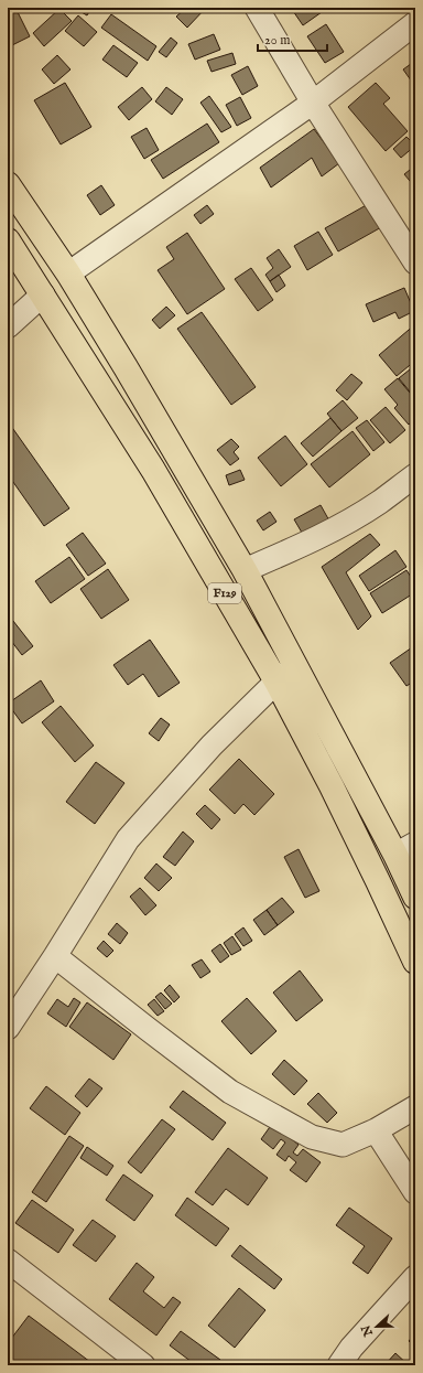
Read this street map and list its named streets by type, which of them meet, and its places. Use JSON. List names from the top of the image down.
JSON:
{
  "streets": {
    "main road": ["F129"]
  },
  "scale_bar": "20 m",
  "north": "left"
}
